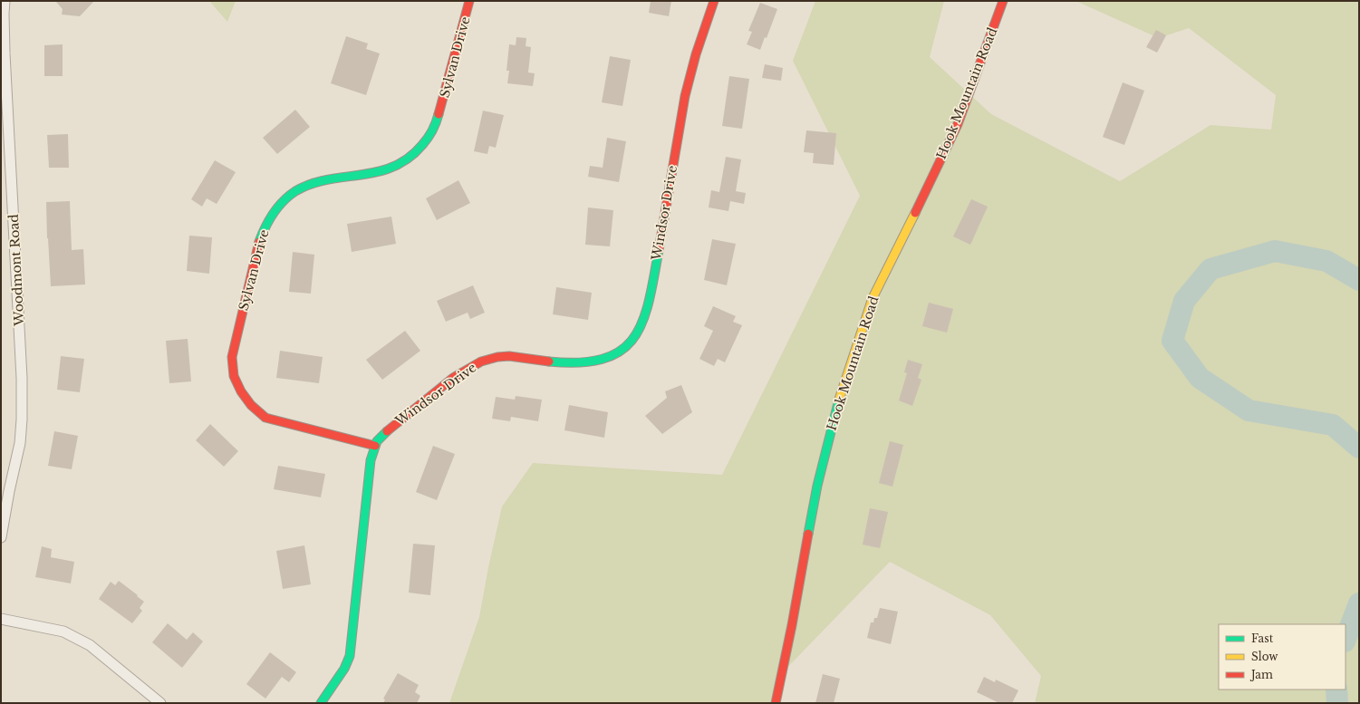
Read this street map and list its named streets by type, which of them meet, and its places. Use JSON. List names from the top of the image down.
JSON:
{
  "streets": {
    "street": [
      "Sylvan Drive",
      "Hook Mountain Road",
      "Windsor Drive",
      "Woodmont Road"
    ]
  },
  "crossings": [
    ["Sylvan Drive", "Windsor Drive"]
  ],
  "legend": ["Fast", "Slow", "Jam"]
}
